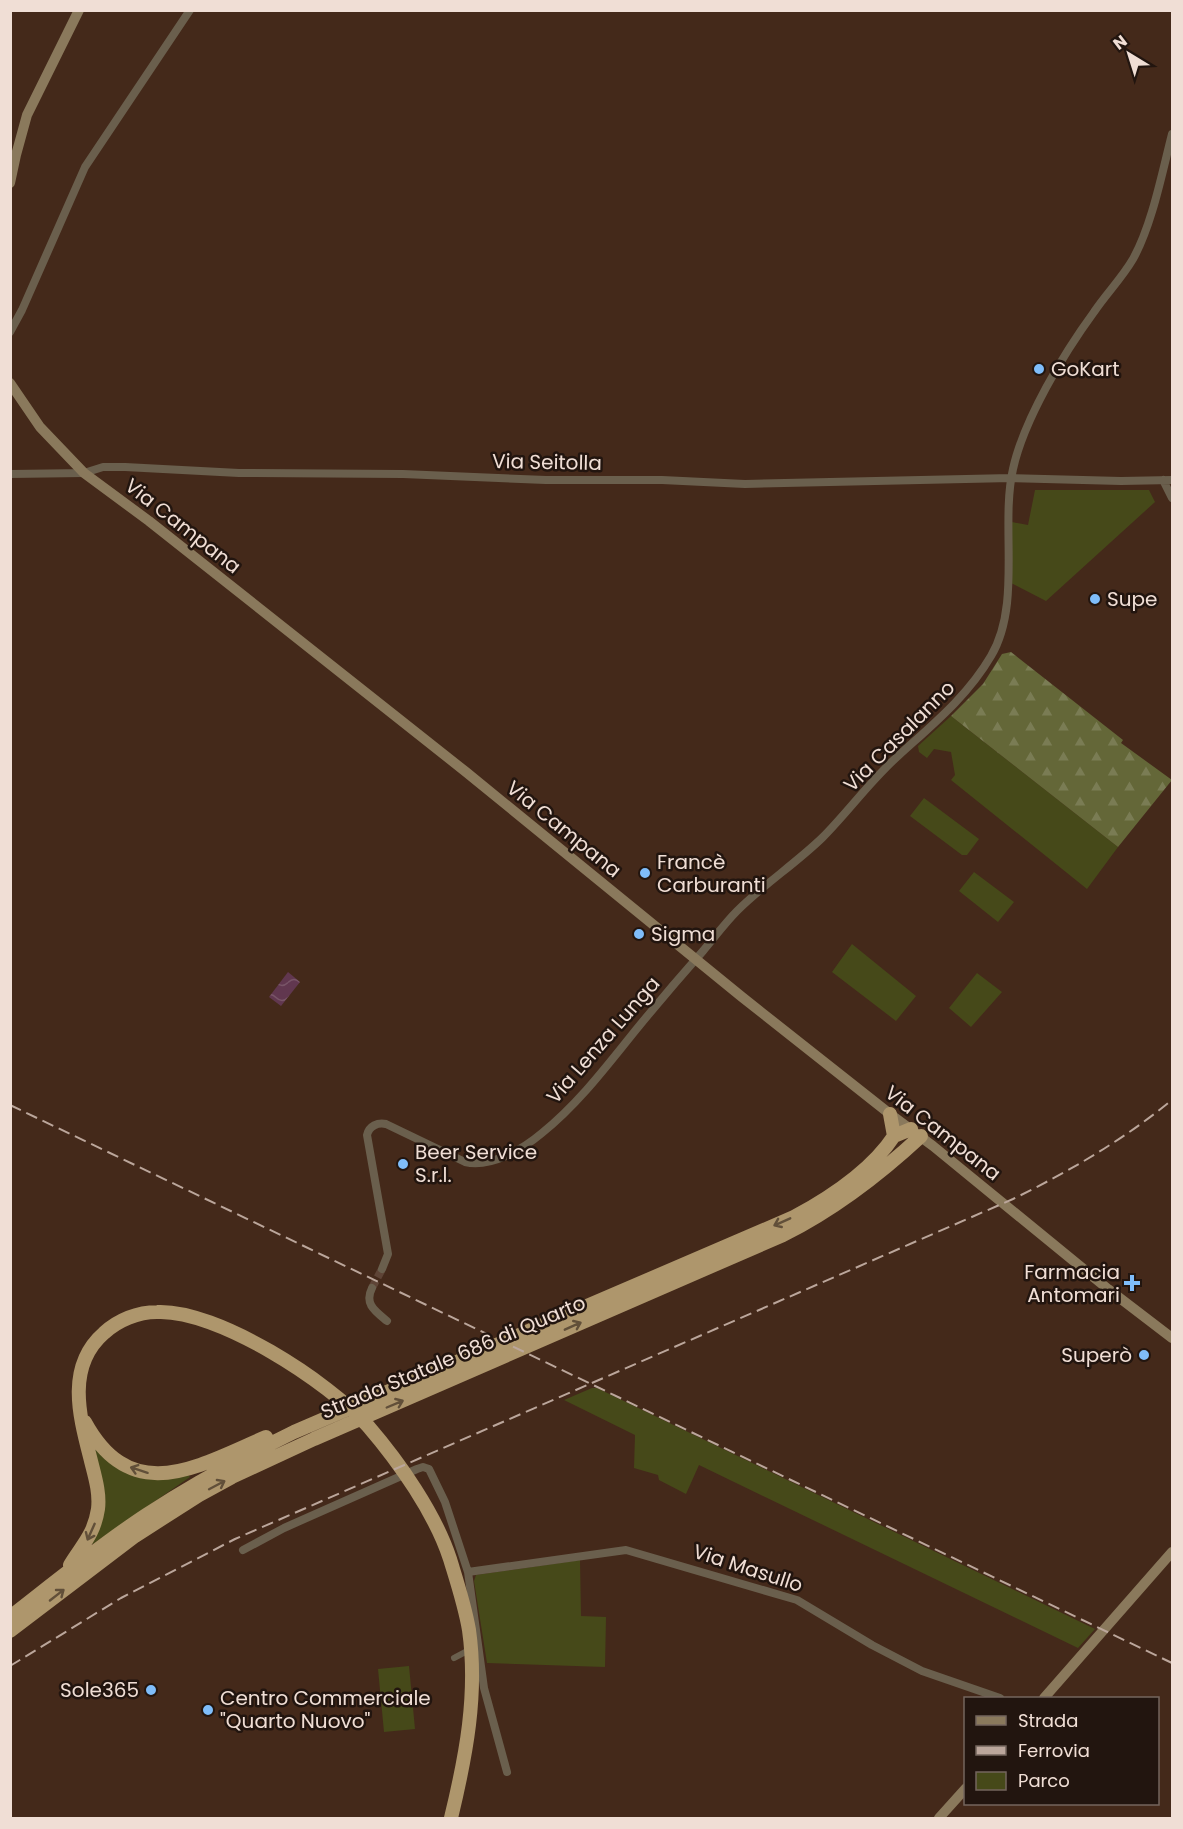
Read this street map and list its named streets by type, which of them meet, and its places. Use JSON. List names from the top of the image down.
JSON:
{
  "streets": {
    "highway": ["Strada Statale 686 di Quarto"],
    "main road": ["Via Campana"],
    "street": [
      "Via Seitolla",
      "Via Casalanno",
      "Via Lenza Lunga",
      "Via Masullo"
    ]
  },
  "crossings": [
    ["Via Seitolla", "Via Campana"],
    ["Via Seitolla", "Via Casalanno"],
    ["Via Campana", "Via Casalanno"],
    ["Via Campana", "Via Lenza Lunga"],
    ["Via Campana", "Strada Statale 686 di Quarto"],
    ["Via Casalanno", "Via Lenza Lunga"]
  ],
  "places": {
    "other": [
      "GoKart",
      "Supe",
      "Francè Carburanti",
      "Sigma",
      "Beer Service S.r.l.",
      "Superò",
      "Sole365",
      "Centro Commerciale \"Quarto Nuovo\""
    ],
    "health": ["Farmacia Antomari"]
  },
  "legend": ["Strada", "Ferrovia", "Parco"],
  "north": "top left"
}
